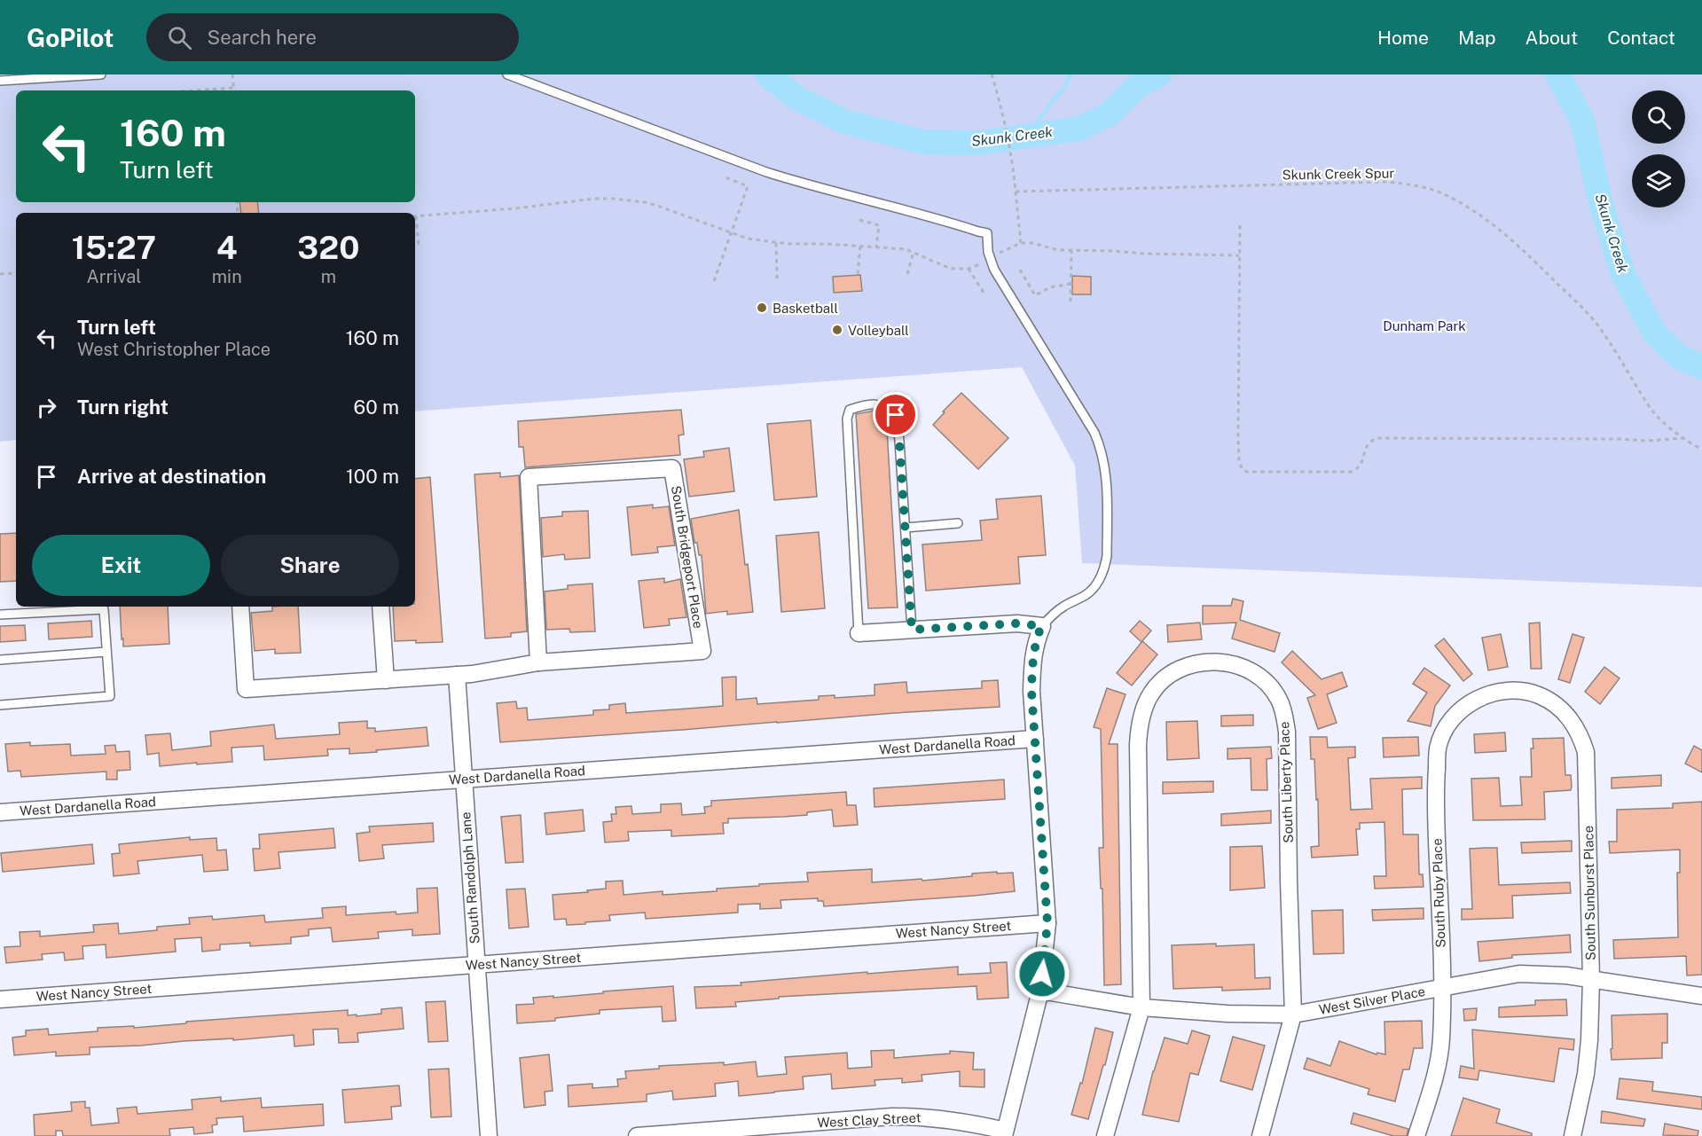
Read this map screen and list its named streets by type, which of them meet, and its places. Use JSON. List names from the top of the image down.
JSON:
{
  "streets": {
    "street": [
      "South Bridgeport Place",
      "West Dardanella Road",
      "South Liberty Place",
      "South Randolph Lane",
      "South Ruby Place",
      "South Sunburst Place",
      "West Nancy Street",
      "West Silver Place",
      "West Clay Street"
    ],
    "path": ["Skunk Creek Spur"]
  },
  "crossings": [
    ["West Dardanella Road", "South Randolph Lane"],
    ["South Liberty Place", "West Silver Place"],
    ["South Randolph Lane", "West Nancy Street"],
    ["South Ruby Place", "South Sunburst Place"],
    ["South Ruby Place", "West Silver Place"],
    ["South Sunburst Place", "West Silver Place"]
  ],
  "water": ["Skunk Creek"],
  "parks": ["Dunham Park"],
  "places": ["Basketball", "Volleyball"],
  "page": {
    "header": "GoPilot",
    "search": "Search here",
    "nav": [
      "Home",
      "Map",
      "About",
      "Contact"
    ],
    "turn": ["160 m", "Turn left"],
    "eta": [
      "15:27",
      "Arrival",
      "4",
      "min",
      "320",
      "m"
    ],
    "list": [
      {
        "name": "Turn left",
        "note": "West Christopher Place",
        "value": "160 m"
      },
      {
        "name": "Turn right",
        "value": "60 m"
      },
      {
        "name": "Arrive at destination",
        "value": "100 m"
      }
    ],
    "buttons": ["Exit", "Share"]
  }
}
